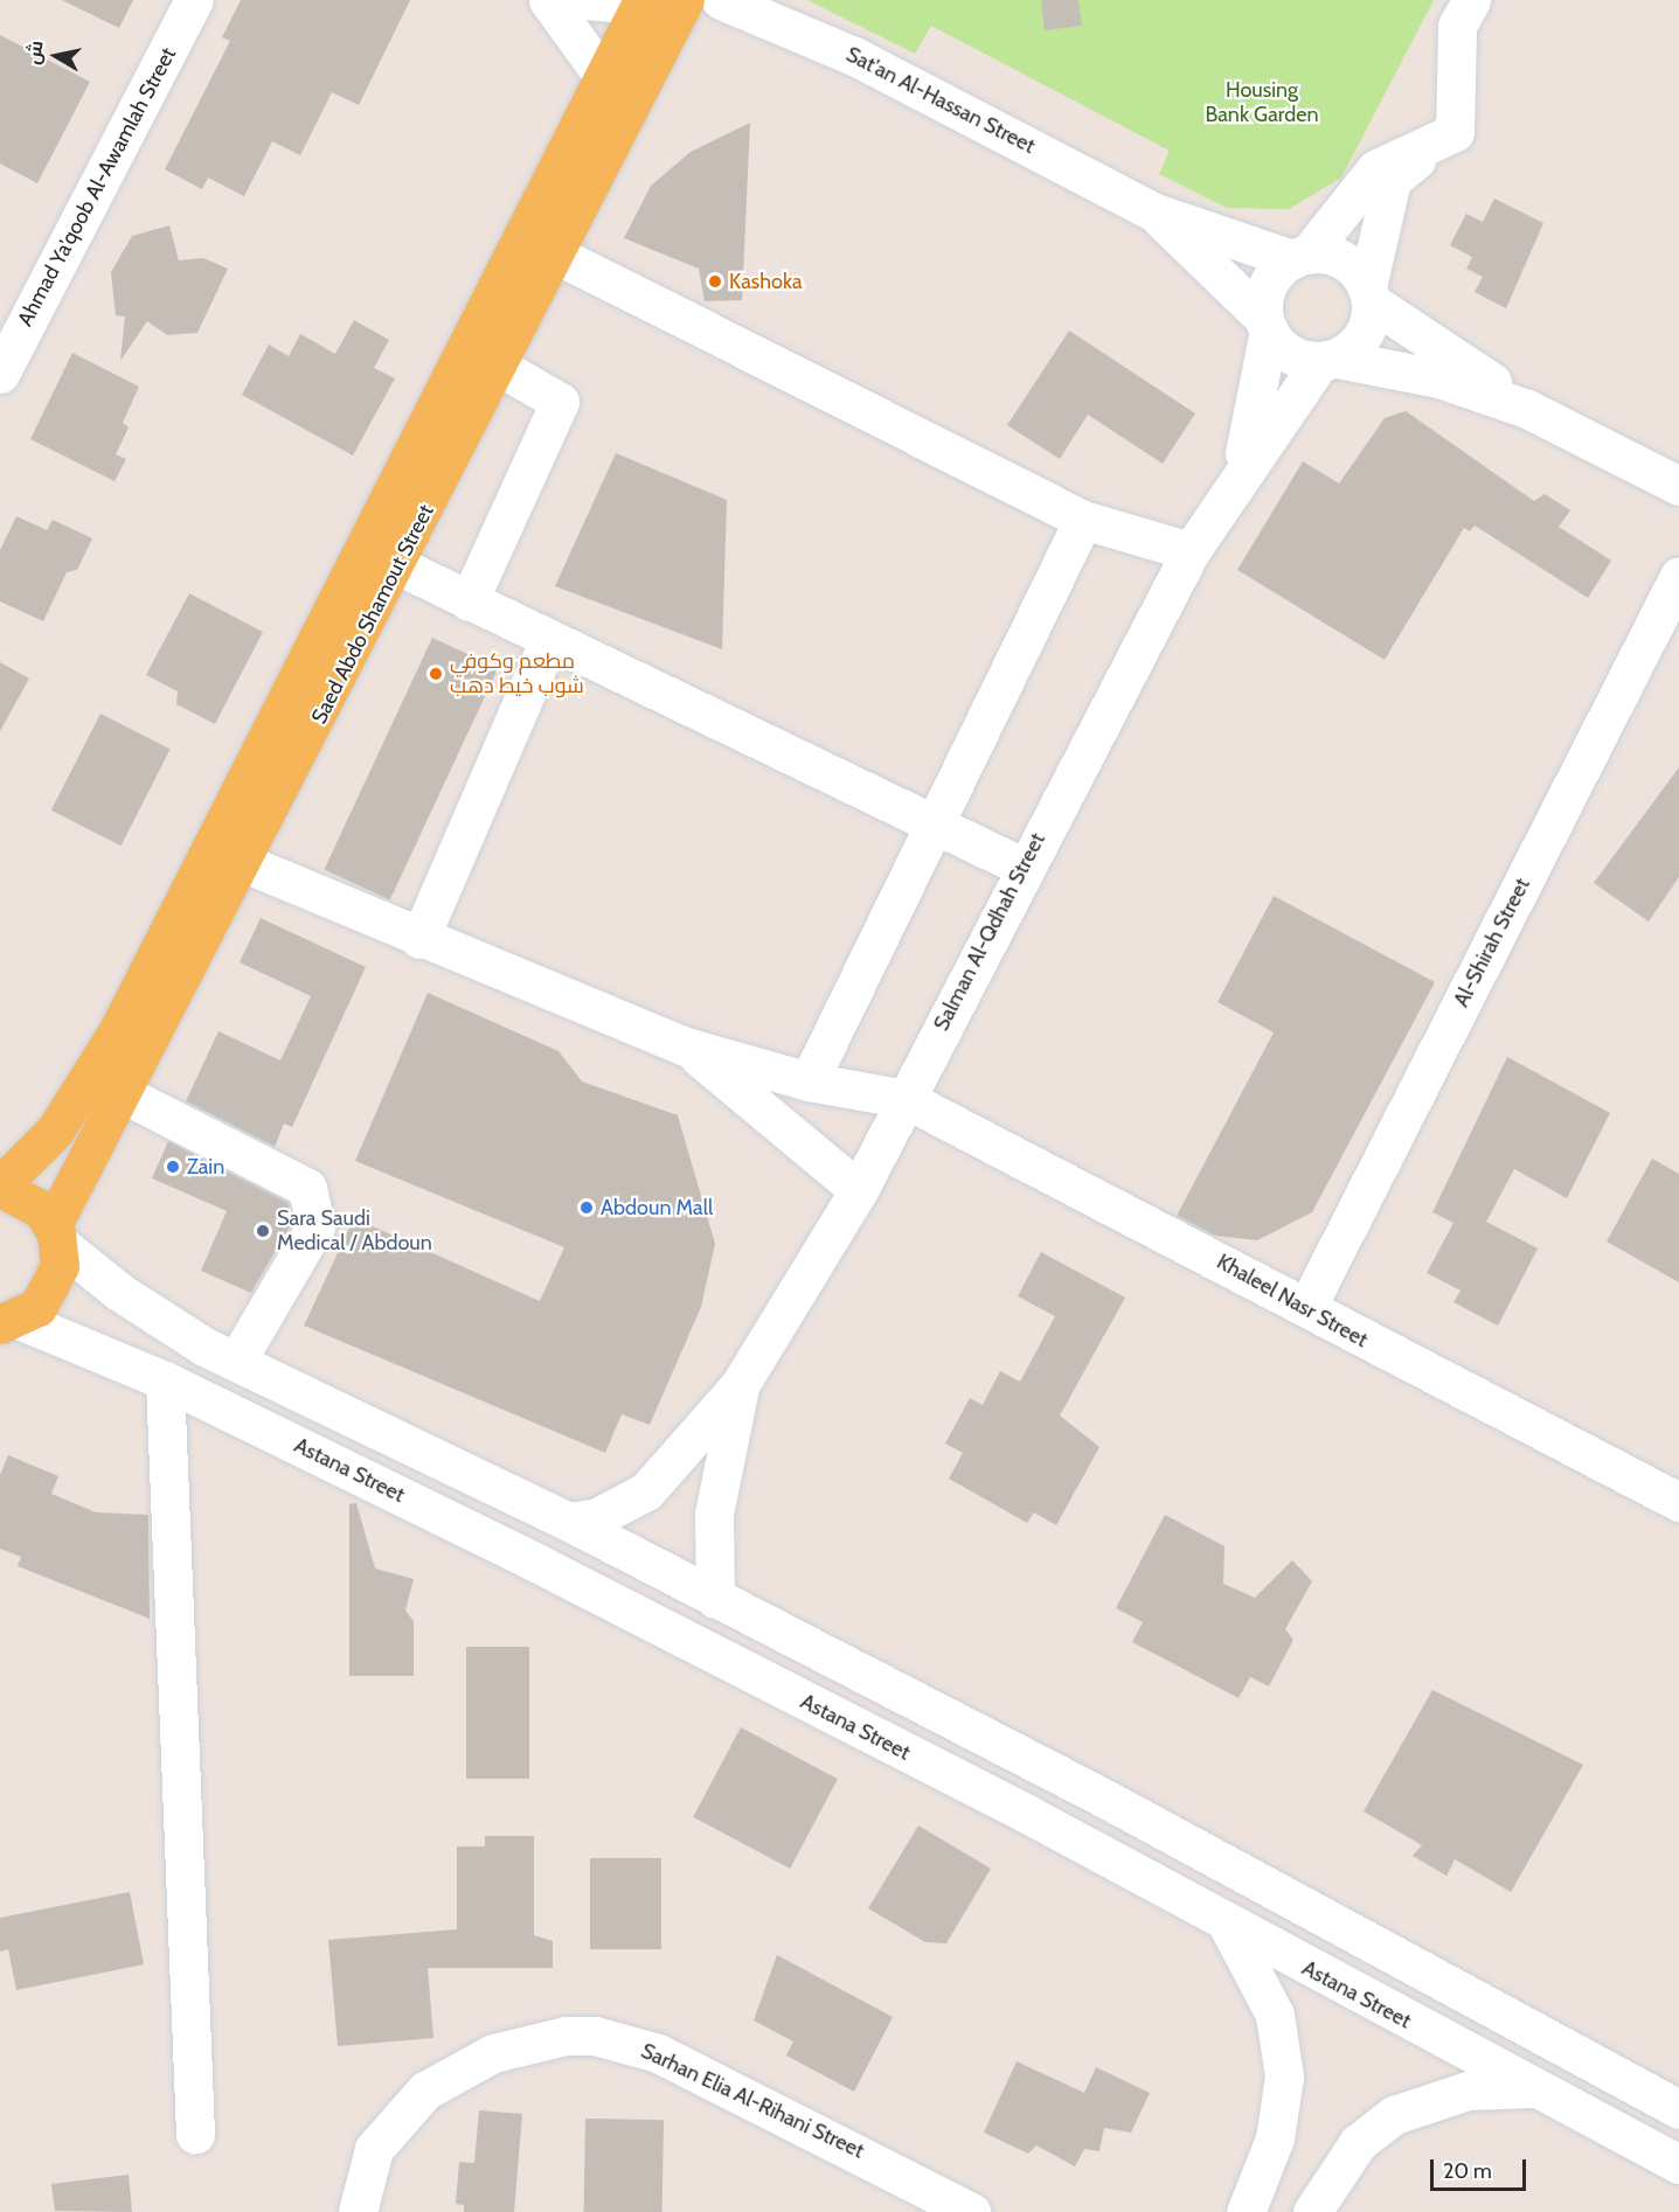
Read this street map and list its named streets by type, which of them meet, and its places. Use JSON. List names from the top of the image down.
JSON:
{
  "streets": {
    "main road": ["Saed Abdo Shamout Street"],
    "street": [
      "Sat'an Al-Hassan Street",
      "Ahmad Ya'qoob Al-Awamlah Street",
      "Salman Al-Qdhah Street",
      "Al-Shirah Street",
      "Khaleel Nasr Street",
      "Astana Street",
      "Sarhan Elia Al-Rihani Street"
    ]
  },
  "crossings": [
    ["Sat'an Al-Hassan Street", "Salman Al-Qdhah Street"],
    ["Salman Al-Qdhah Street", "Khaleel Nasr Street"],
    ["Al-Shirah Street", "Khaleel Nasr Street"]
  ],
  "parks": ["Housing Bank Garden"],
  "places": [
    "Kashoka",
    "مطعم وكوفي شوب خيط دهب",
    "Zain",
    "Abdoun Mall",
    "Sara Saudi Medical / Abdoun"
  ],
  "scale_bar": "20 m",
  "north": "left"
}
